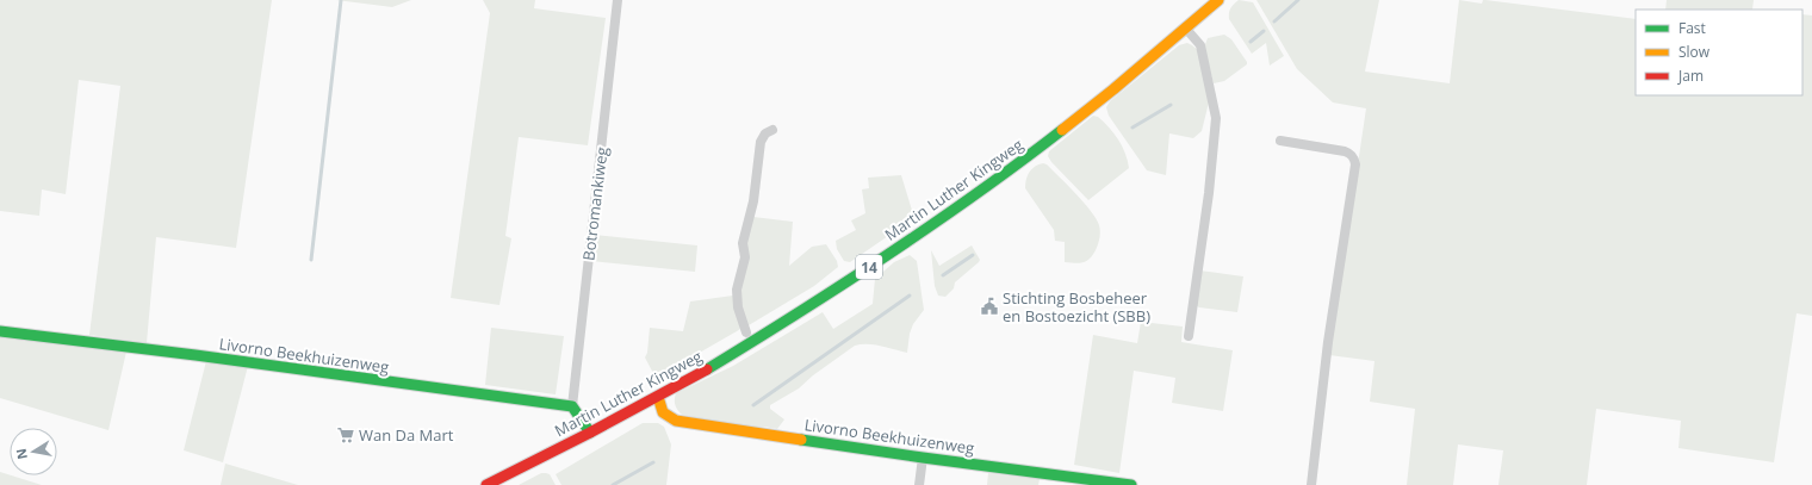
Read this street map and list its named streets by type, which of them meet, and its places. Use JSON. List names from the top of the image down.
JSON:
{
  "streets": {
    "street": [
      "Martin Luther Kingweg",
      "Botromankiweg",
      "14",
      "Livorno Beekhuizenweg"
    ]
  },
  "crossings": [
    ["Martin Luther Kingweg", "Livorno Beekhuizenweg"],
    ["Botromankiweg", "Livorno Beekhuizenweg"]
  ],
  "places": {
    "public building": ["Stichting Bosbeheer en Bostoezicht (SBB)"],
    "supermarket": ["Wan Da Mart"]
  },
  "legend": ["Fast", "Slow", "Jam"],
  "north": "left"
}
